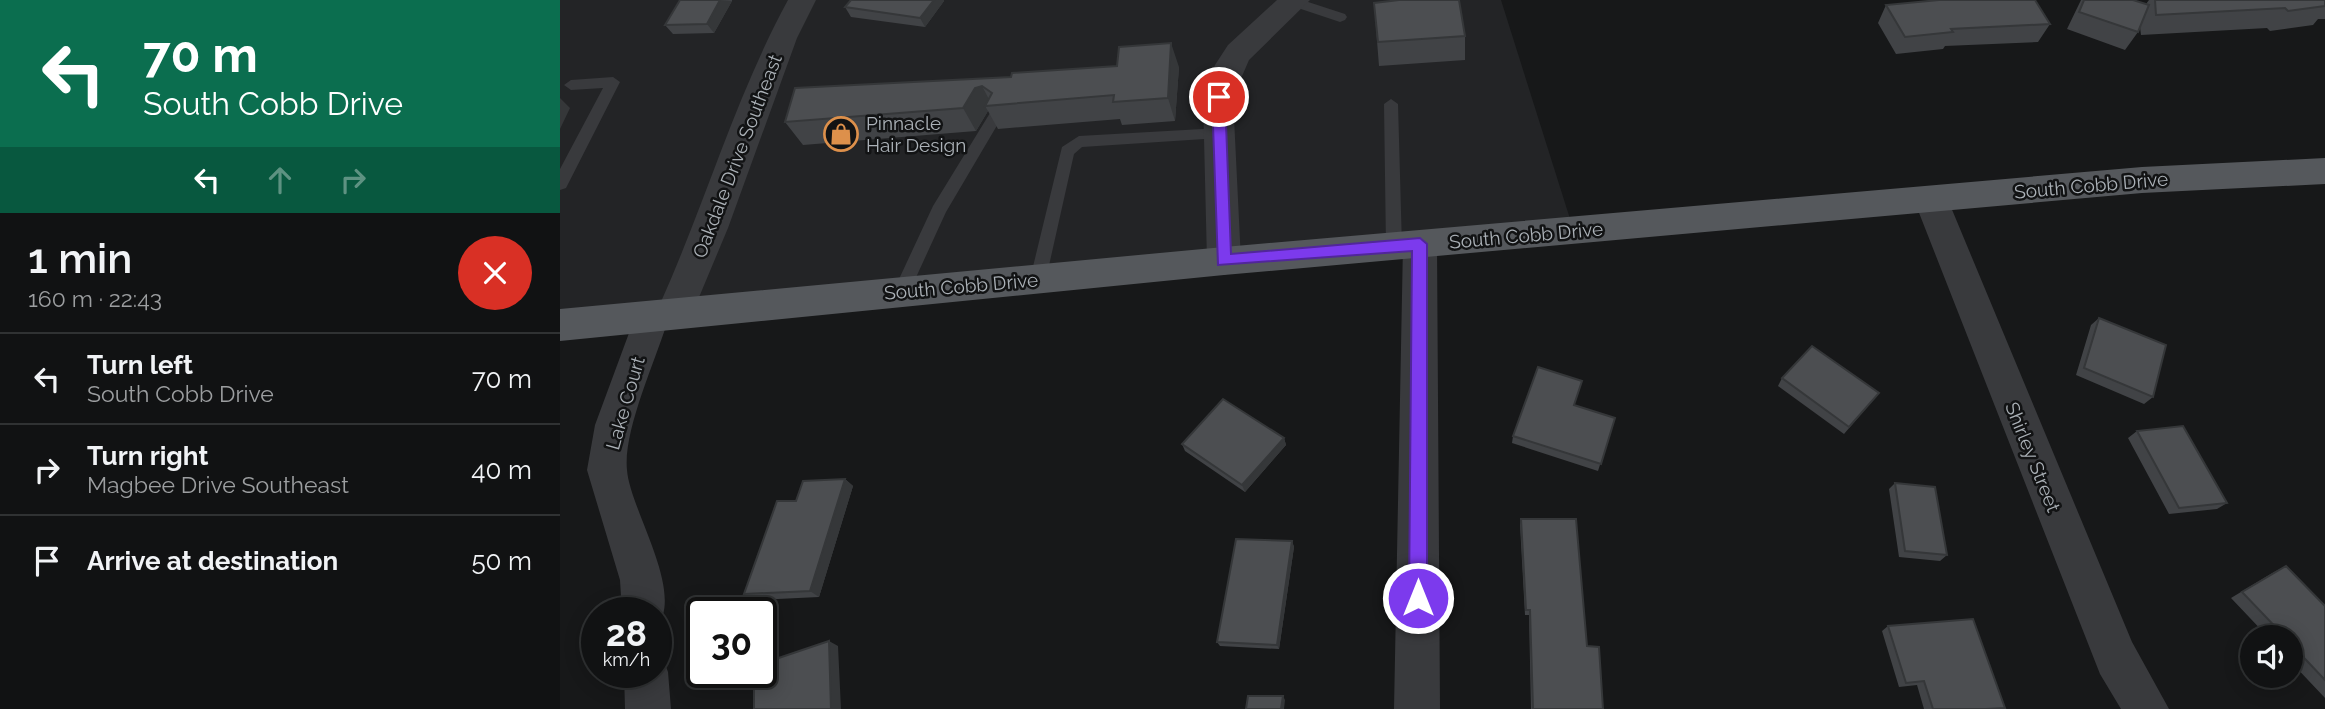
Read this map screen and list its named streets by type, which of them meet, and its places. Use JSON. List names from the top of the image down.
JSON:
{
  "streets": {
    "main road": ["South Cobb Drive"],
    "street": ["Oakdale Drive Southeast", "Lake Court", "Shirley Street"]
  },
  "crossings": [
    ["Oakdale Drive Southeast", "South Cobb Drive"],
    ["Oakdale Drive Southeast", "Lake Court"],
    ["South Cobb Drive", "Lake Court"],
    ["South Cobb Drive", "Shirley Street"]
  ],
  "places": {
    "shop": ["Pinnacle Hair Design"]
  },
  "page": {
    "turn": ["70 m", "South Cobb Drive"],
    "heading": ["1 min", "160 m · 22:43"],
    "list": [
      {
        "name": "Turn left",
        "note": "South Cobb Drive",
        "value": "70 m"
      },
      {
        "name": "Turn right",
        "note": "Magbee Drive Southeast",
        "value": "40 m"
      },
      {
        "name": "Arrive at destination",
        "value": "50 m"
      }
    ],
    "speed": "28 km/h",
    "limit": "30"
  }
}
